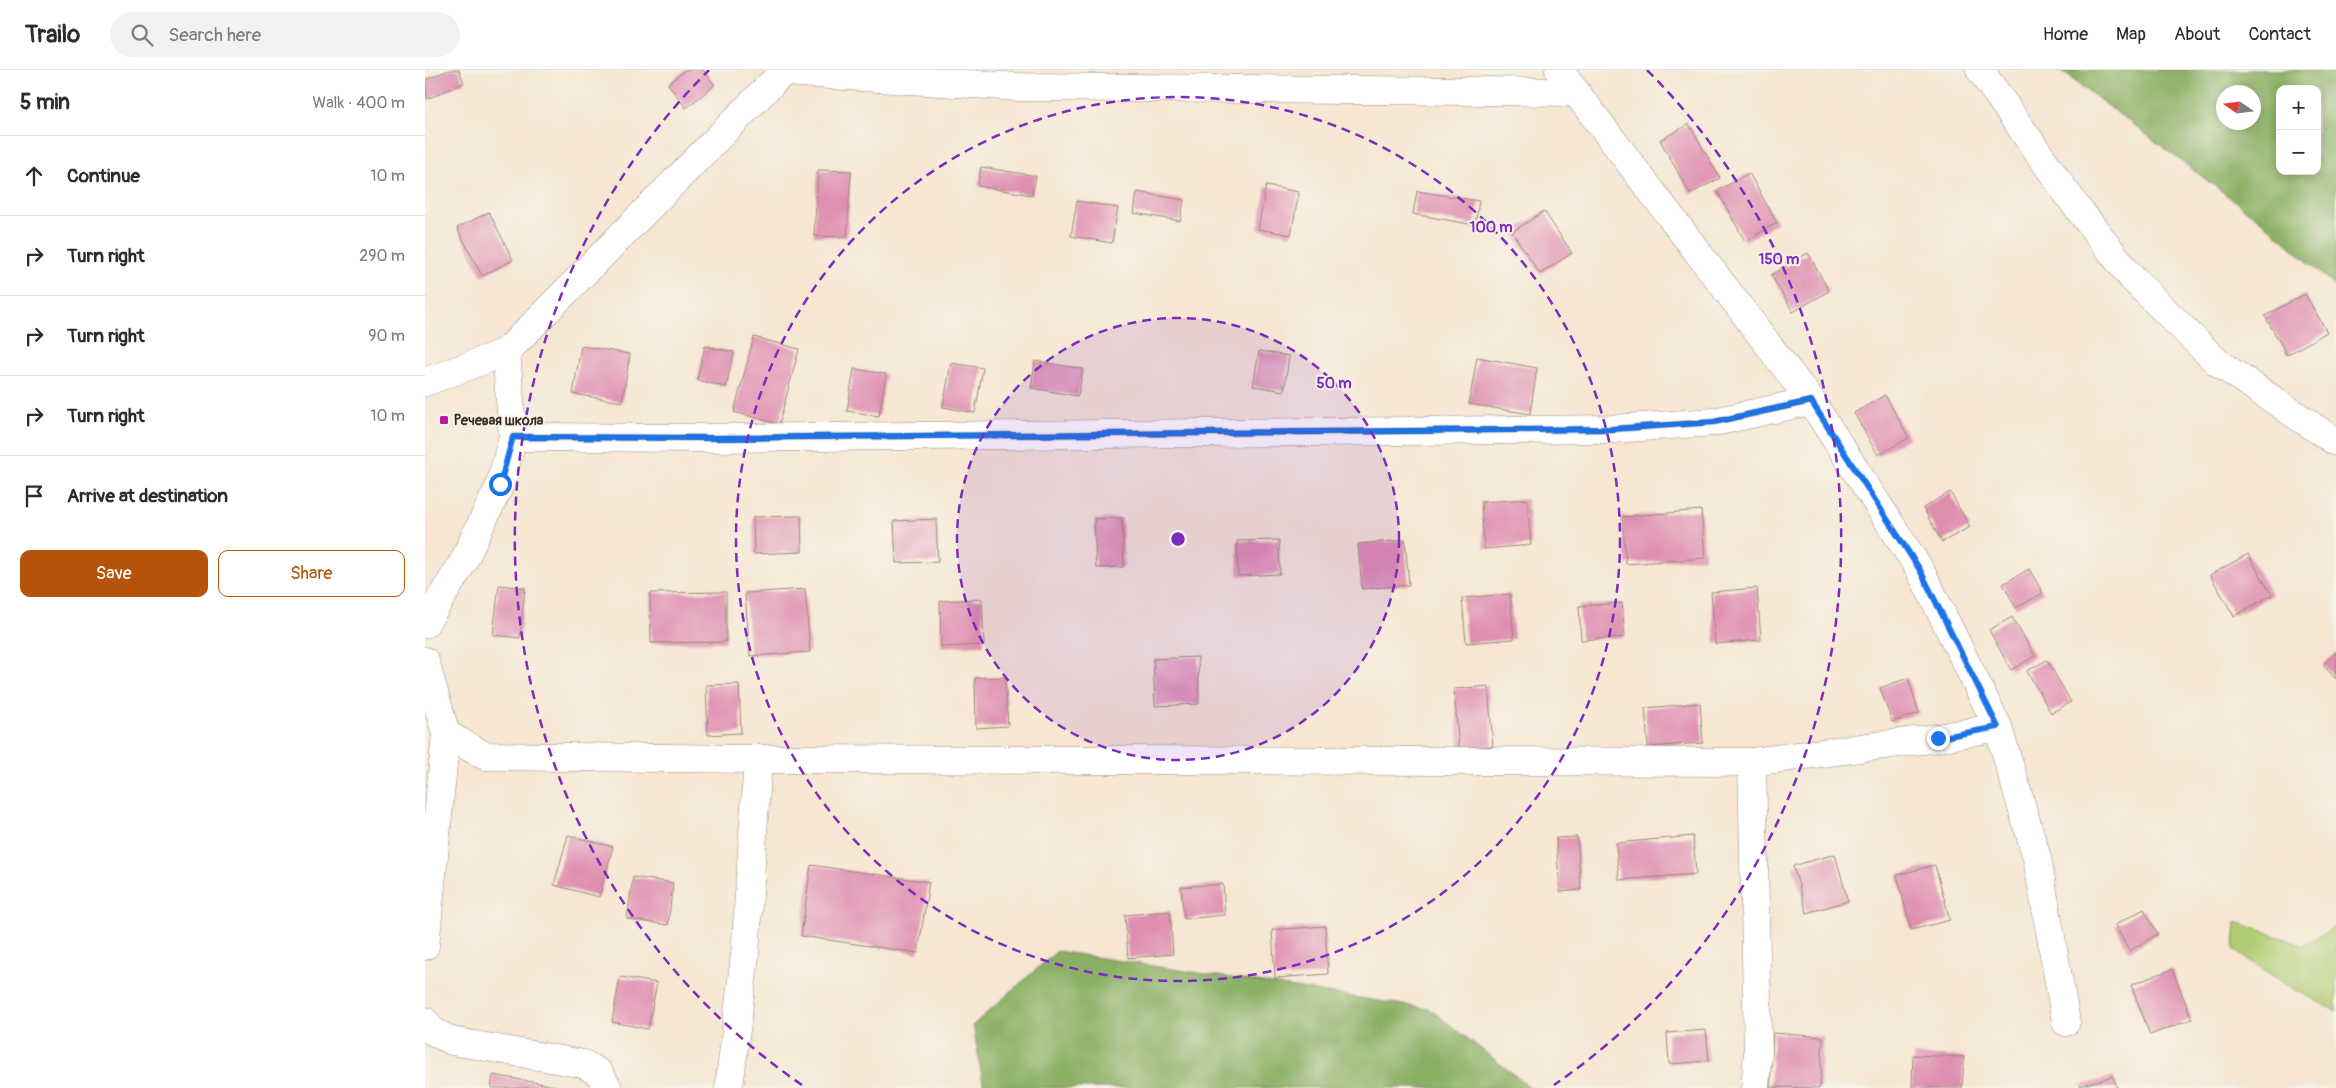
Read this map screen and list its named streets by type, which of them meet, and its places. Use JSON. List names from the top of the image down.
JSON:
{
  "places": {
    "transit": ["Речевая школа"]
  },
  "north": "left",
  "page": {
    "header": "Trailo",
    "search": "Search here",
    "nav": [
      "Home",
      "Map",
      "About",
      "Contact"
    ],
    "heading": ["5 min", "Walk · 400 m"],
    "map_buttons": ["+", "−"],
    "list": [
      ["Continue", "10 m"],
      ["Turn right", "290 m"],
      ["Turn right", "90 m"],
      ["Turn right", "10 m"],
      "Arrive at destination"
    ],
    "buttons": ["Save", "Share"]
  },
  "rings": ["100 m", "150 m", "50 m"]
}
